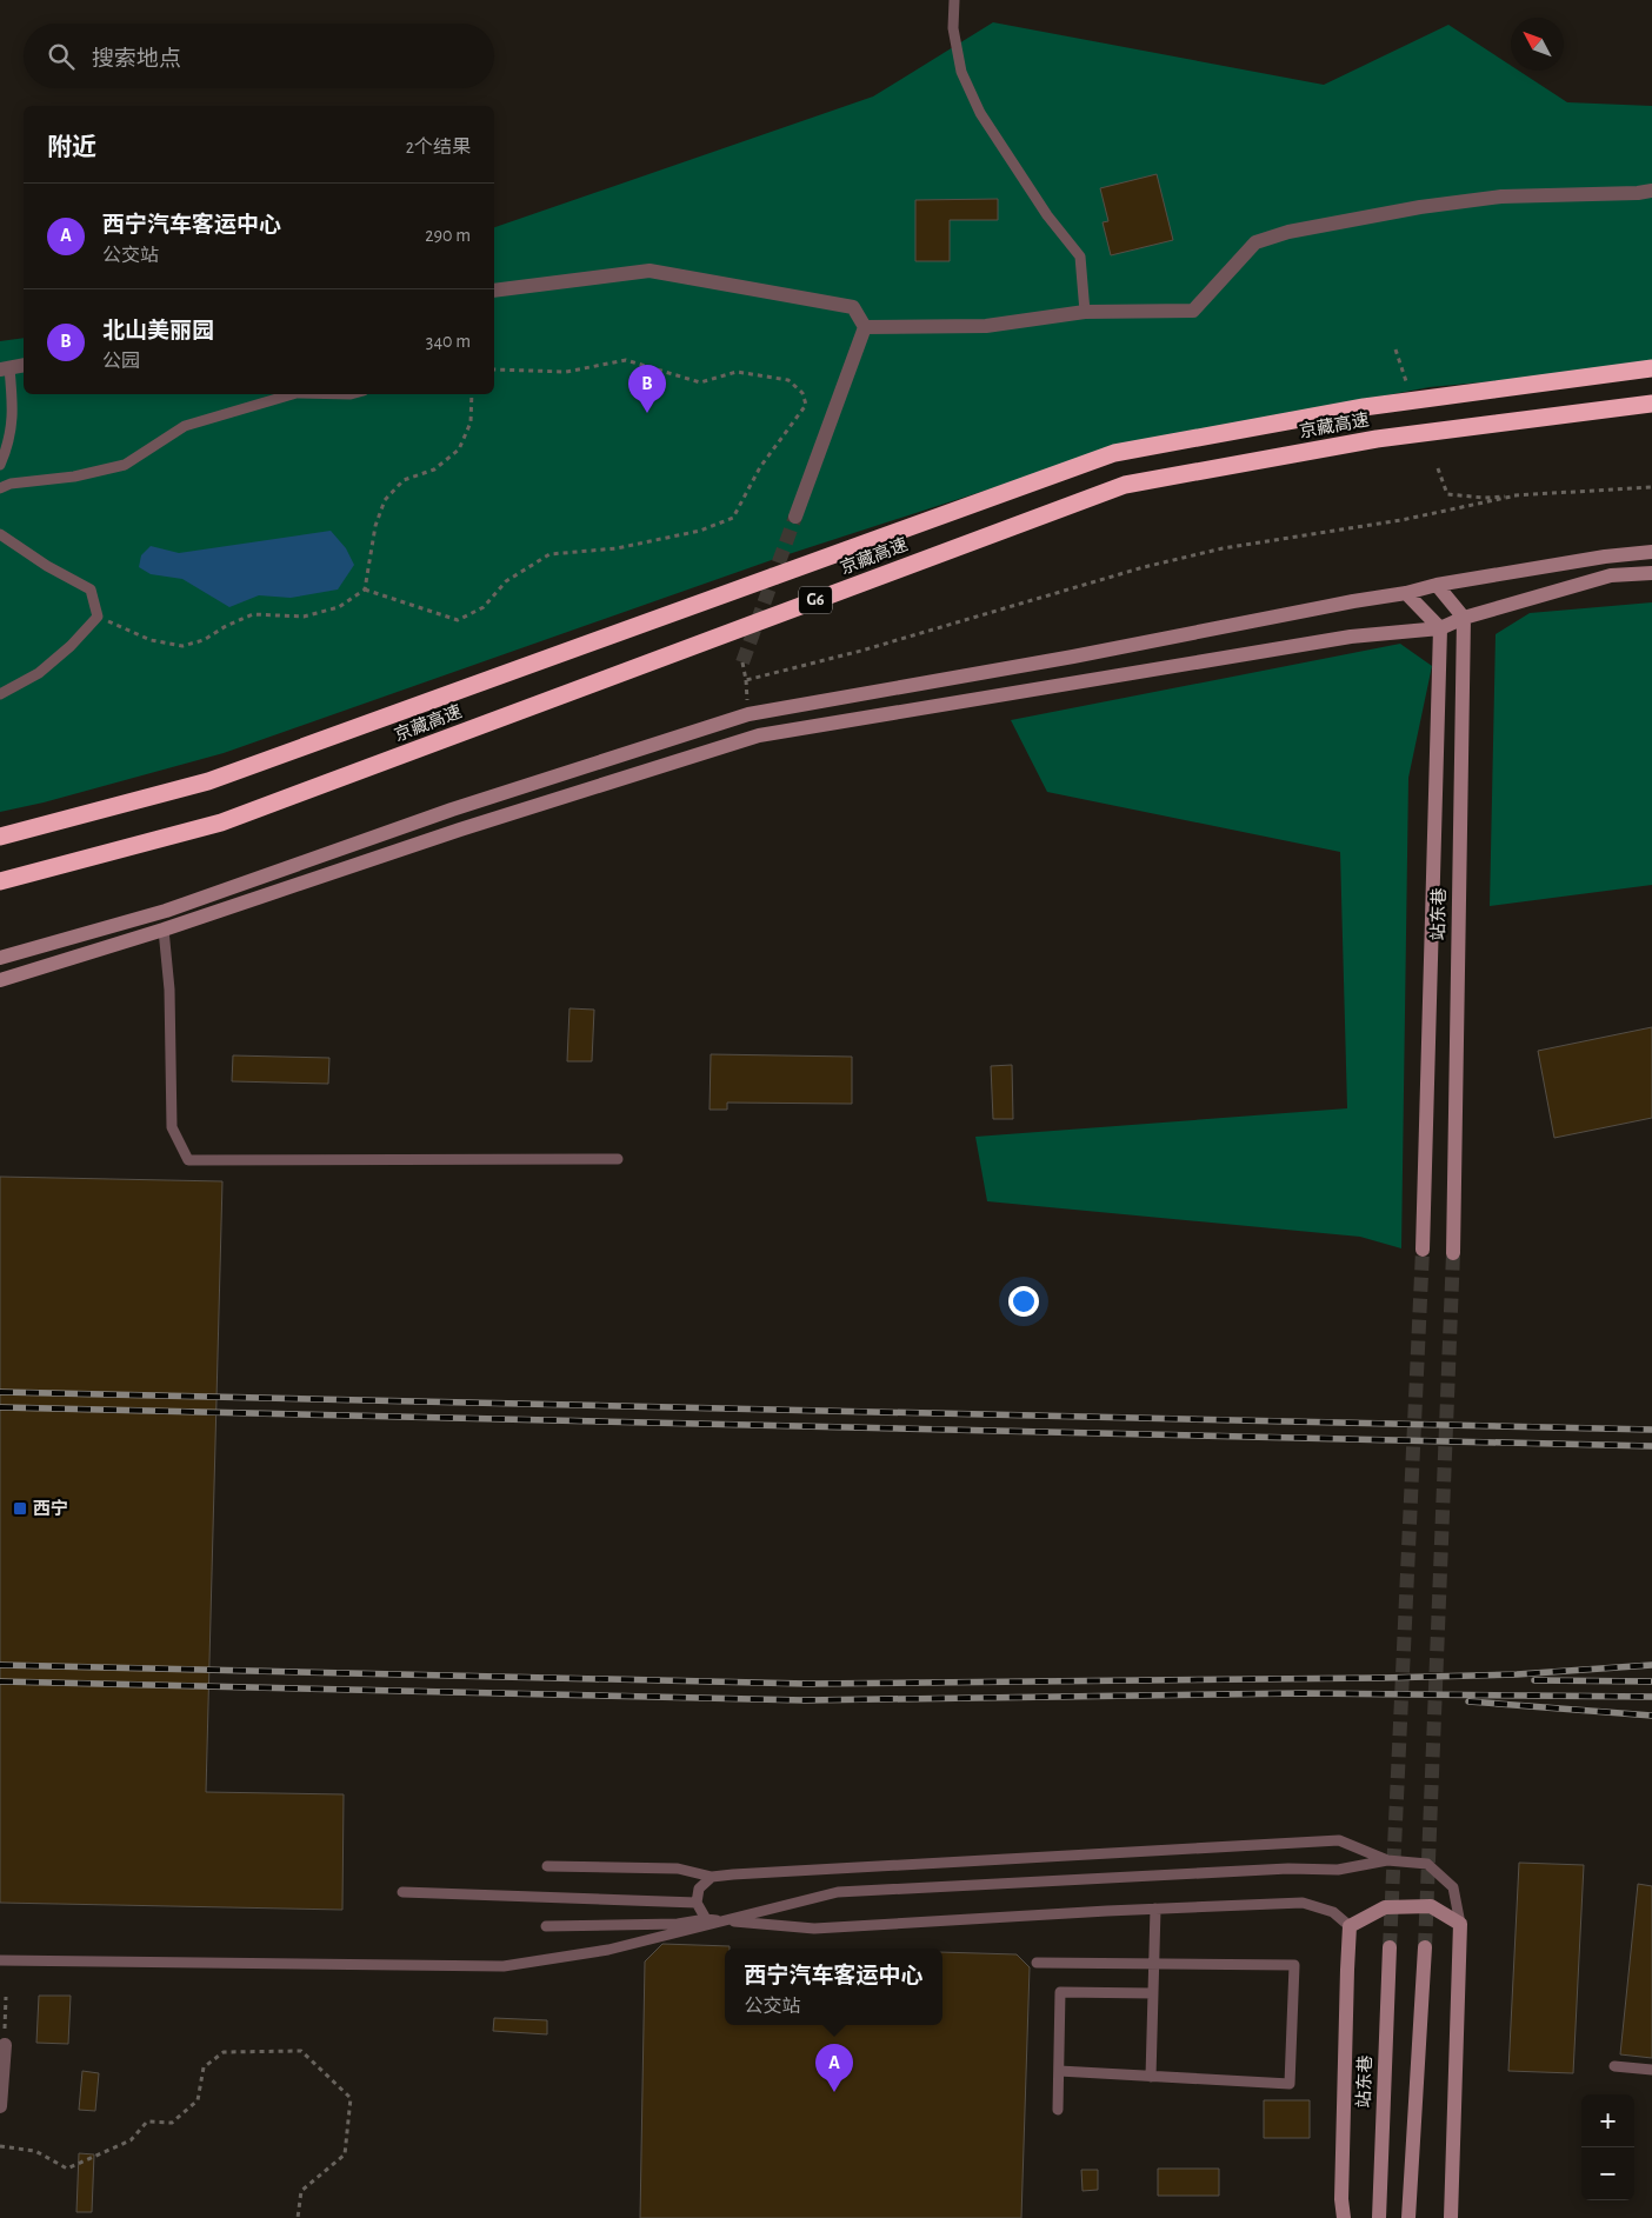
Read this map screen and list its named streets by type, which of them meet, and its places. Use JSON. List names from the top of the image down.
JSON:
{
  "streets": {
    "highway": ["京藏高速", "G6"],
    "main road": ["站东巷"]
  },
  "places": {
    "transit": ["西宁"]
  },
  "north": "top left",
  "page": {
    "search": "搜索地点",
    "heading": ["附近", "2个结果"],
    "list": [
      {
        "mark": "A",
        "name": "西宁汽车客运中心",
        "note": "公交站",
        "value": "290 m"
      },
      {
        "mark": "B",
        "name": "北山美丽园",
        "note": "公园",
        "value": "340 m"
      }
    ],
    "pins": ["B", "A"],
    "popup": ["西宁汽车客运中心", "公交站"],
    "map_buttons": ["+", "−"]
  }
}
